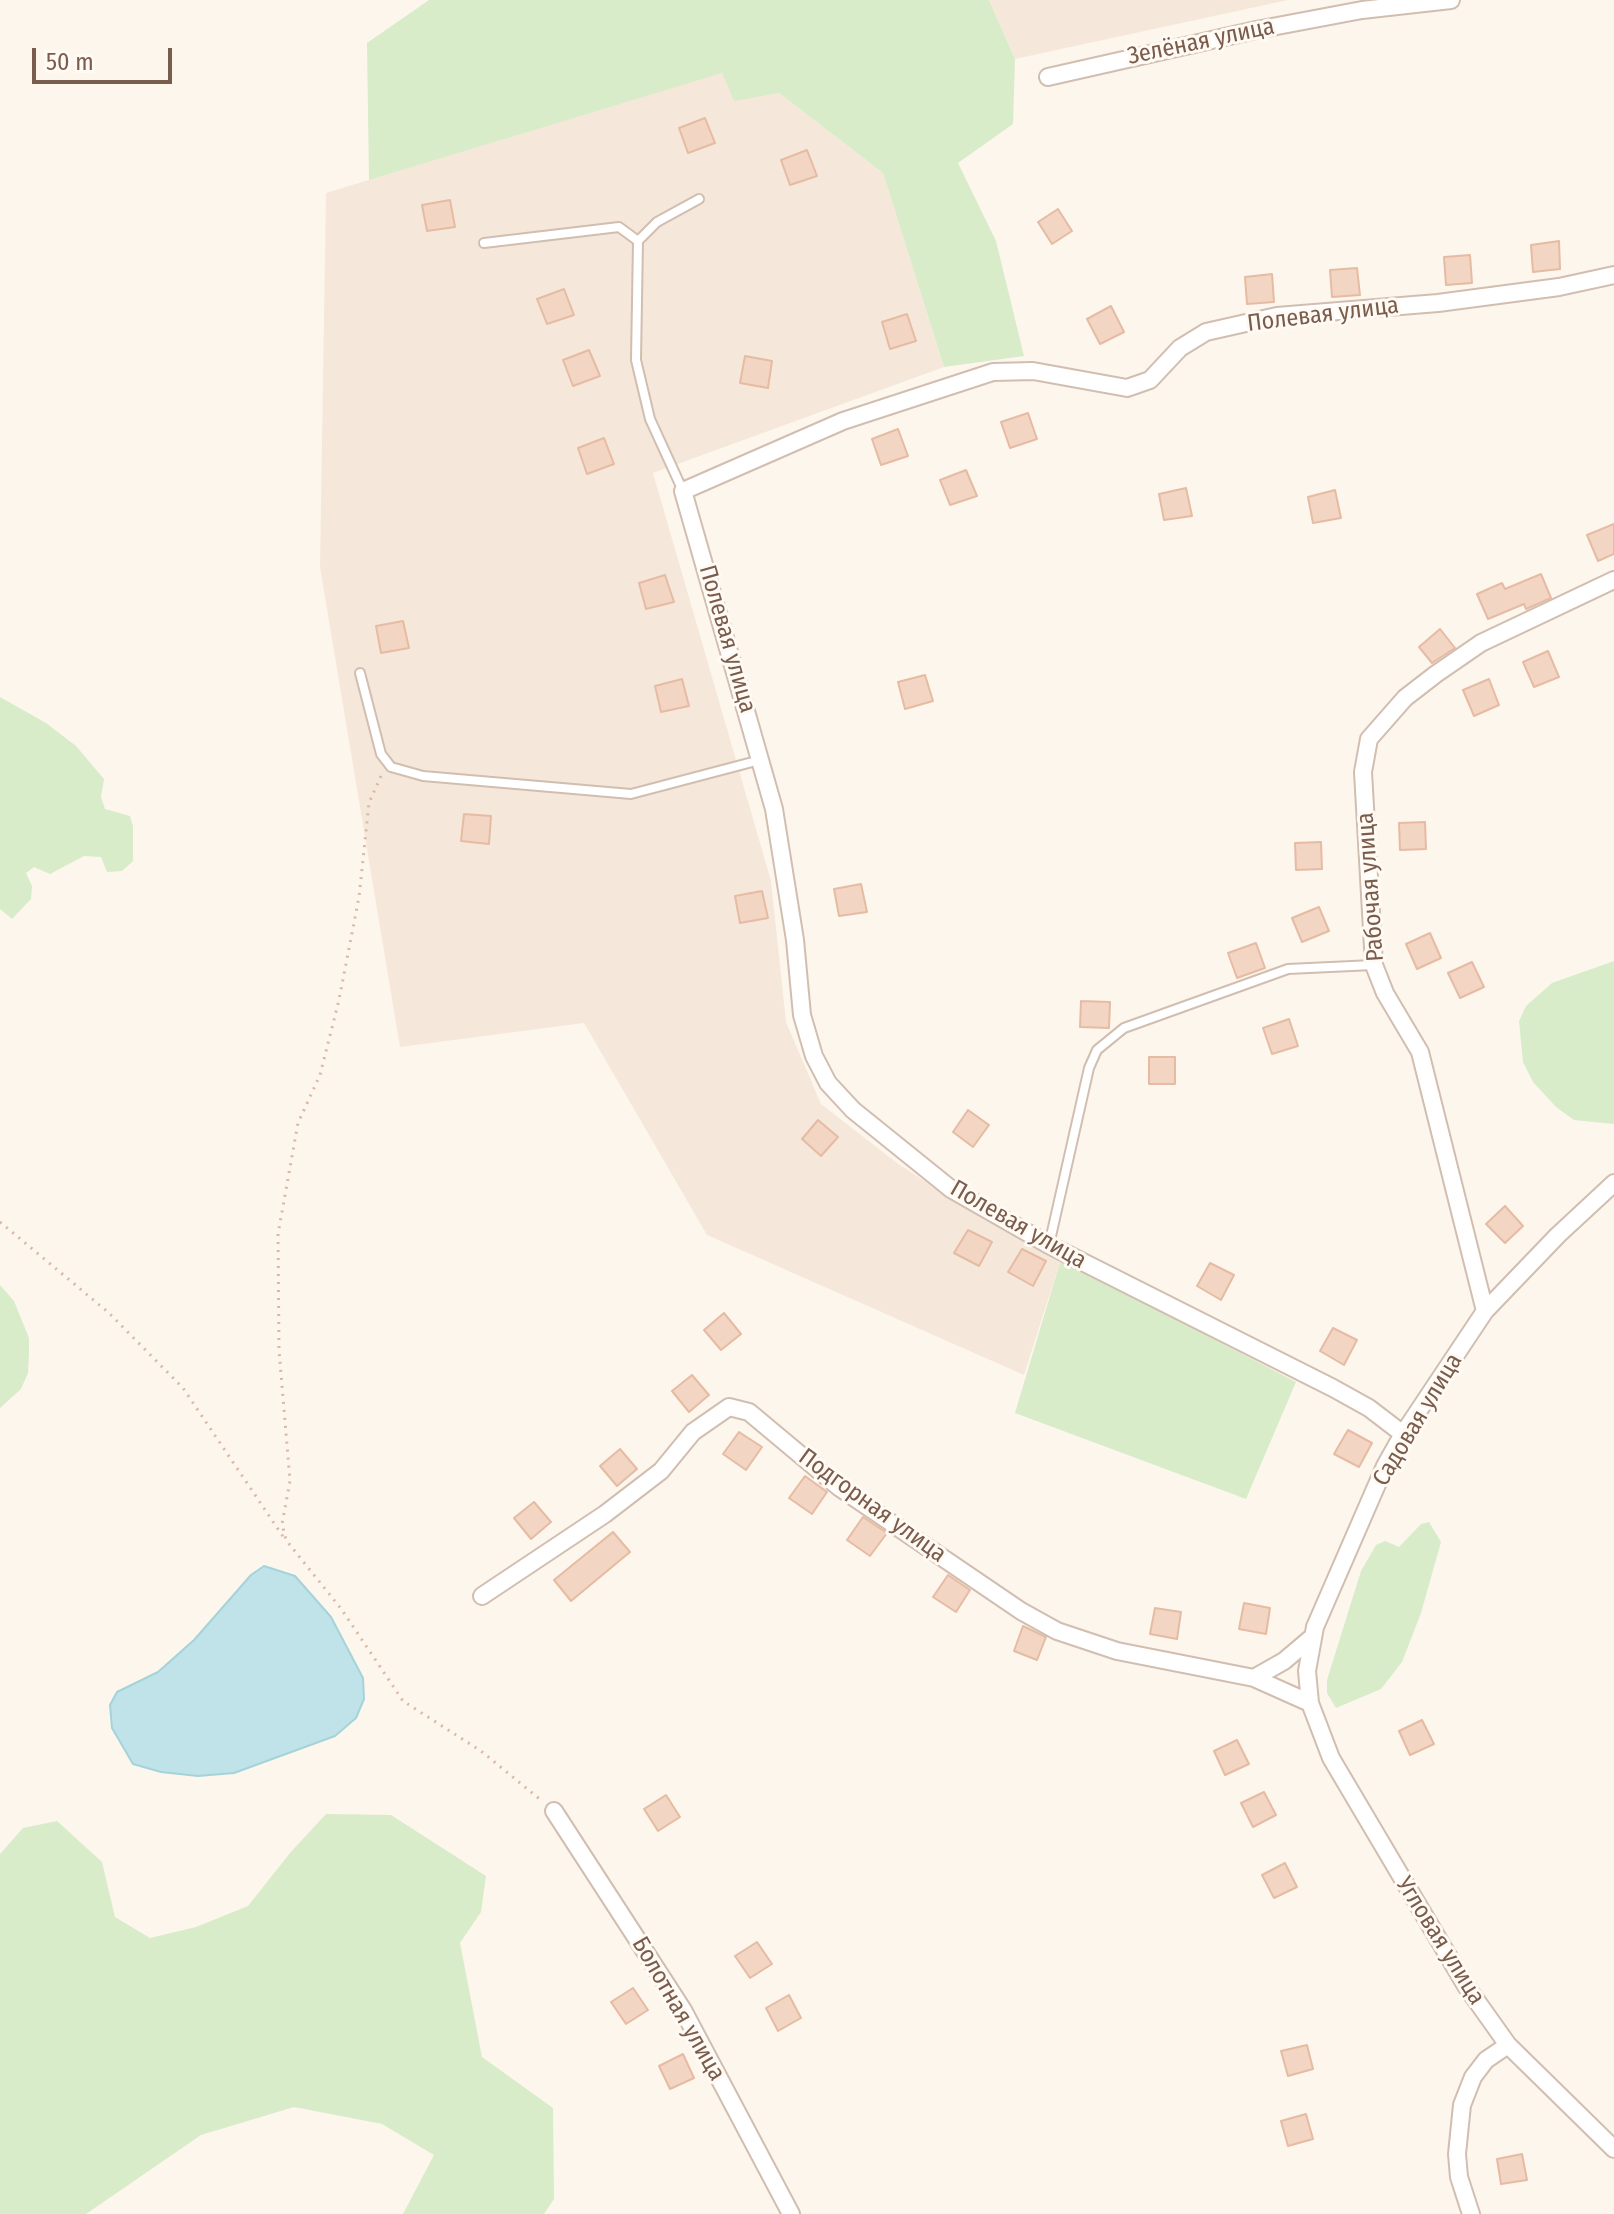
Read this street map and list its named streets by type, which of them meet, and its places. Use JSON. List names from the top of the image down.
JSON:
{
  "streets": {
    "street": [
      "Зелёная улица",
      "Полевая улица",
      "Рабочая улица",
      "Садовая улица",
      "Подгорная улица",
      "Угловая улица",
      "Болотная улица"
    ]
  },
  "crossings": [
    ["Полевая улица", "Садовая улица"],
    ["Рабочая улица", "Садовая улица"],
    ["Садовая улица", "Подгорная улица"],
    ["Садовая улица", "Угловая улица"],
    ["Подгорная улица", "Угловая улица"]
  ],
  "scale_bar": "50 m"
}
